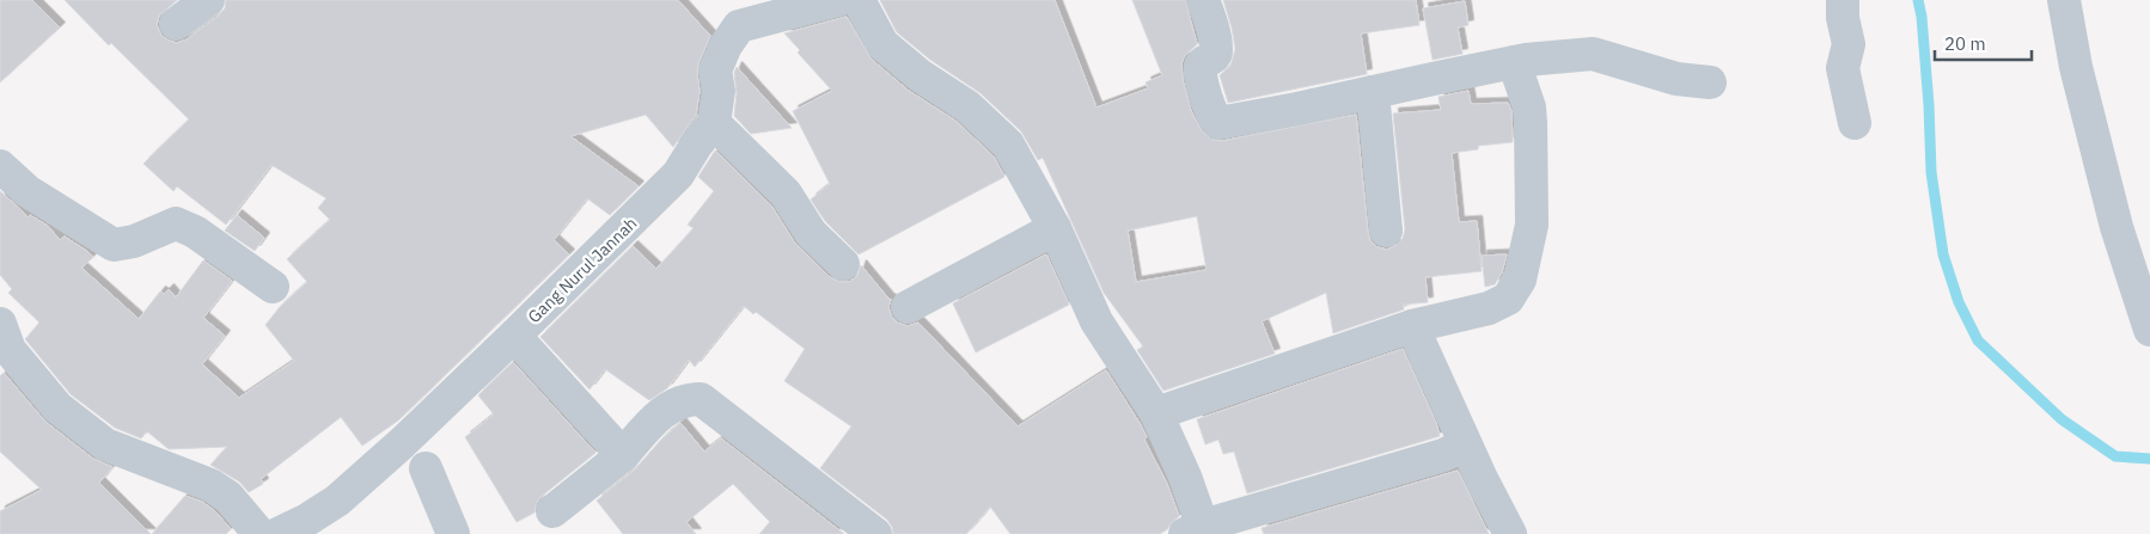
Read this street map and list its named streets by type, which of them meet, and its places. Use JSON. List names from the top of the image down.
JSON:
{
  "streets": {
    "street": ["Gang Nurul Jannah"]
  },
  "scale_bar": "20 m"
}
